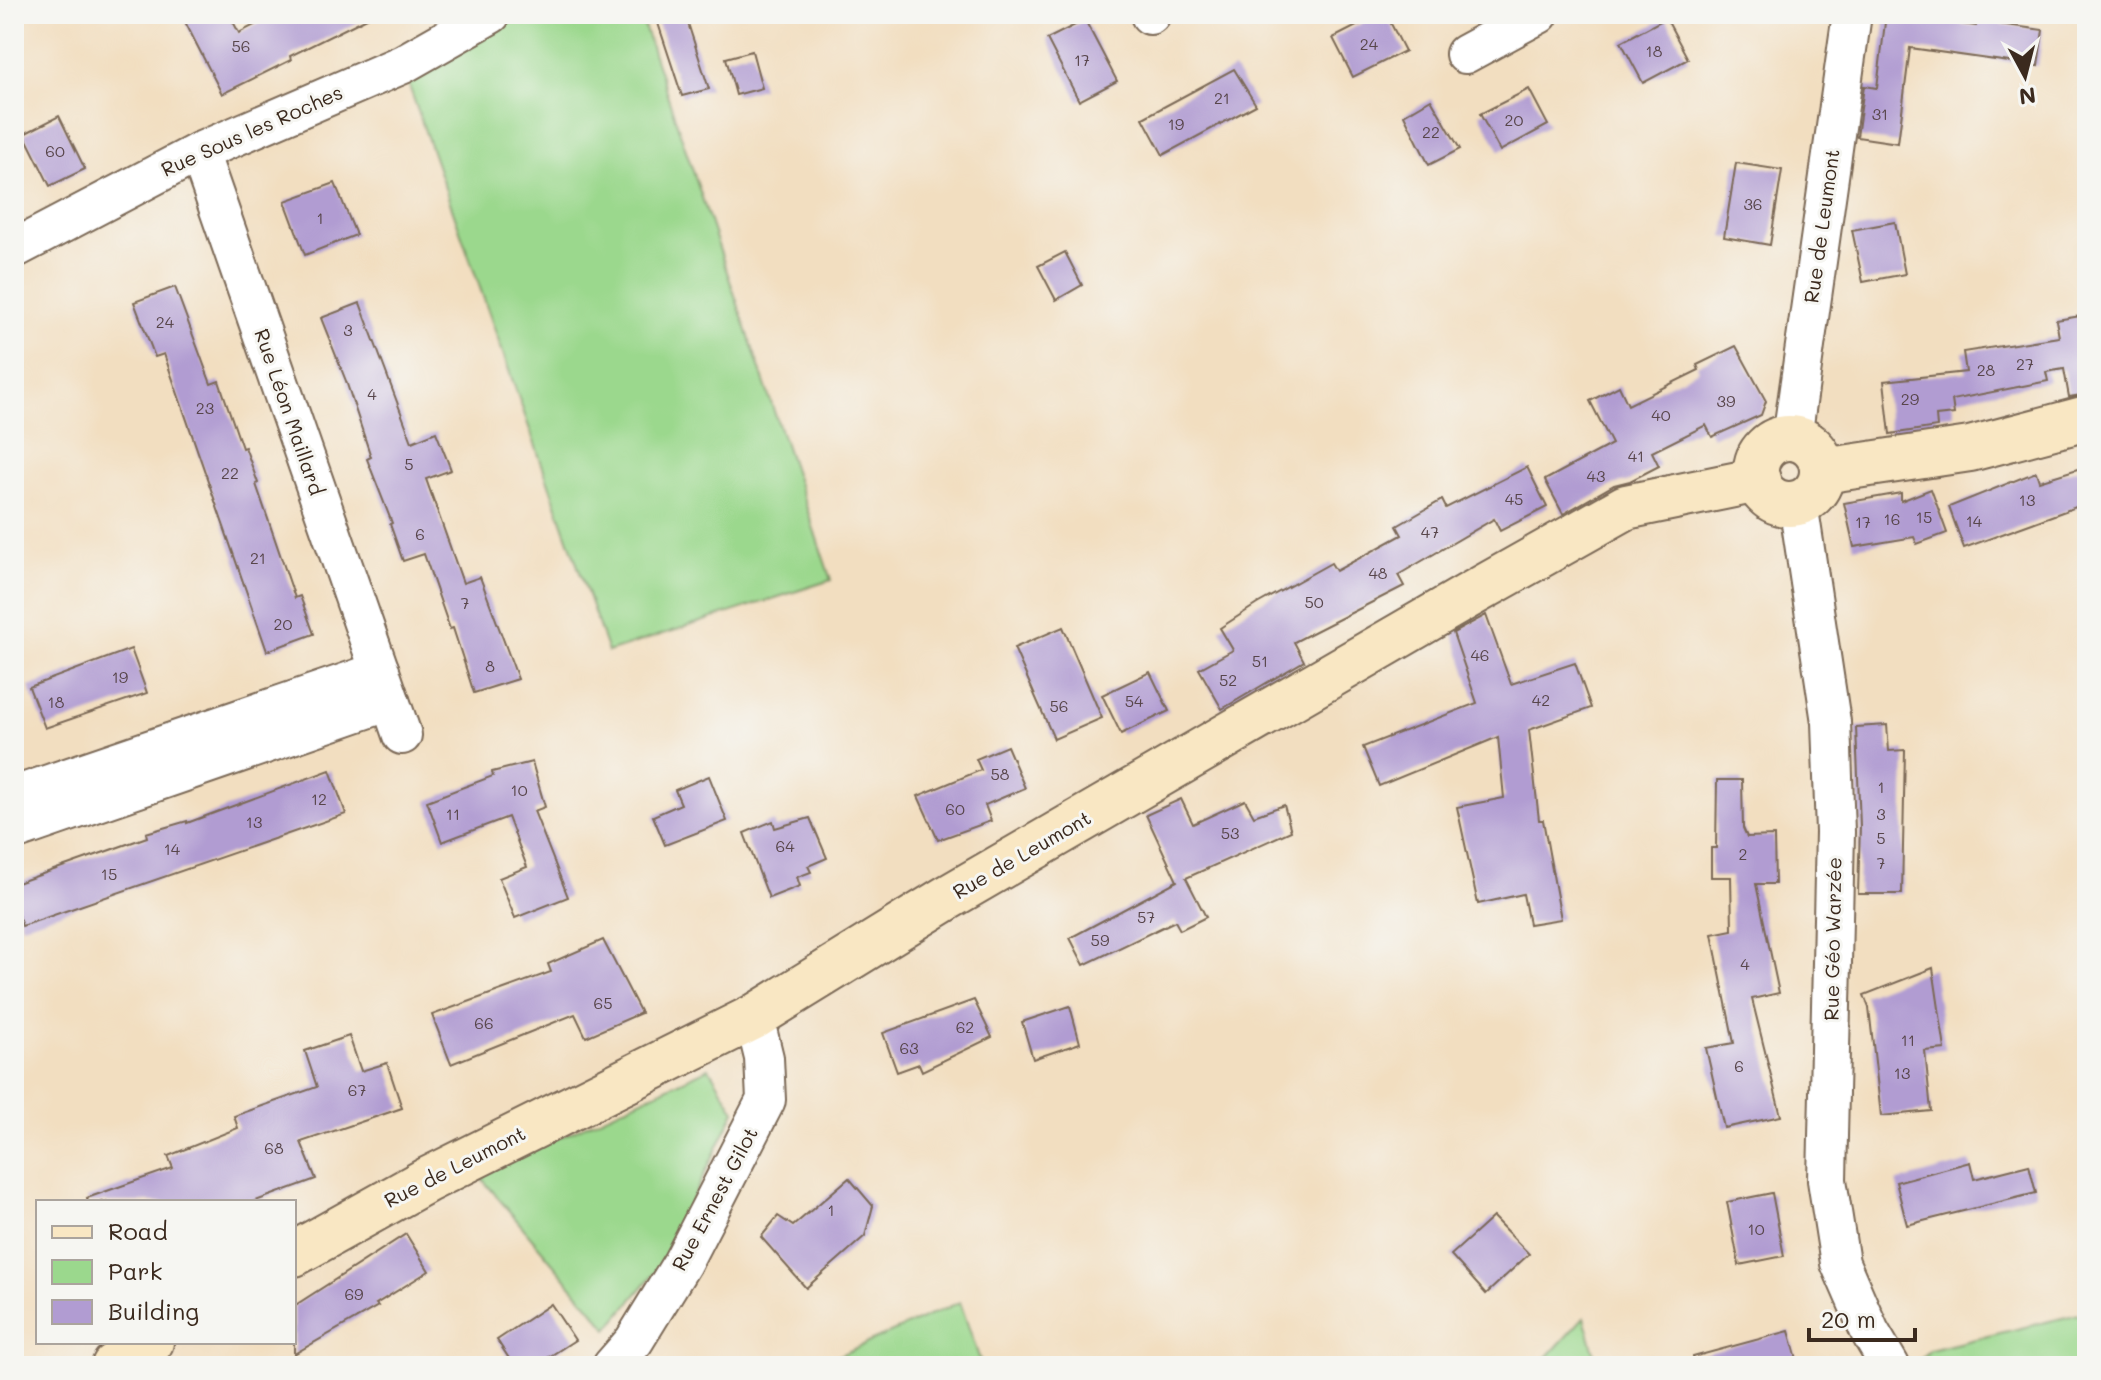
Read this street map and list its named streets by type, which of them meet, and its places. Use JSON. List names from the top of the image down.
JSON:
{
  "streets": {
    "street": [
      "Rue Sous les Roches",
      "Rue de Leumont",
      "Rue Léon Maillard",
      "Rue Géo Warzée",
      "Rue Ernest Gilot"
    ]
  },
  "crossings": [
    ["Rue Sous les Roches", "Rue Léon Maillard"],
    ["Rue de Leumont", "Rue Géo Warzée"],
    ["Rue de Leumont", "Rue Ernest Gilot"]
  ],
  "house_numbers": [
    "24",
    "56",
    "18",
    "17",
    "21",
    "31",
    "20",
    "19",
    "22",
    "60",
    "36",
    "1",
    "24",
    "3",
    "27",
    "28",
    "4",
    "29",
    "39",
    "23",
    "40",
    "41",
    "5",
    "22",
    "43",
    "45",
    "13",
    "15",
    "16",
    "14",
    "17",
    "47",
    "6",
    "21",
    "48",
    "50",
    "7",
    "20",
    "46",
    "51",
    "8",
    "19",
    "52",
    "42",
    "54",
    "18",
    "56",
    "58",
    "1",
    "10",
    "12",
    "60",
    "11",
    "3",
    "13",
    "53",
    "5",
    "64",
    "14",
    "2",
    "7",
    "15",
    "57",
    "59",
    "4",
    "65",
    "66",
    "62",
    "11",
    "63",
    "6",
    "13",
    "67",
    "68",
    "1",
    "10",
    "69"
  ],
  "legend": ["Road", "Park", "Building"],
  "scale_bar": "20 m",
  "north": "bottom"
}
